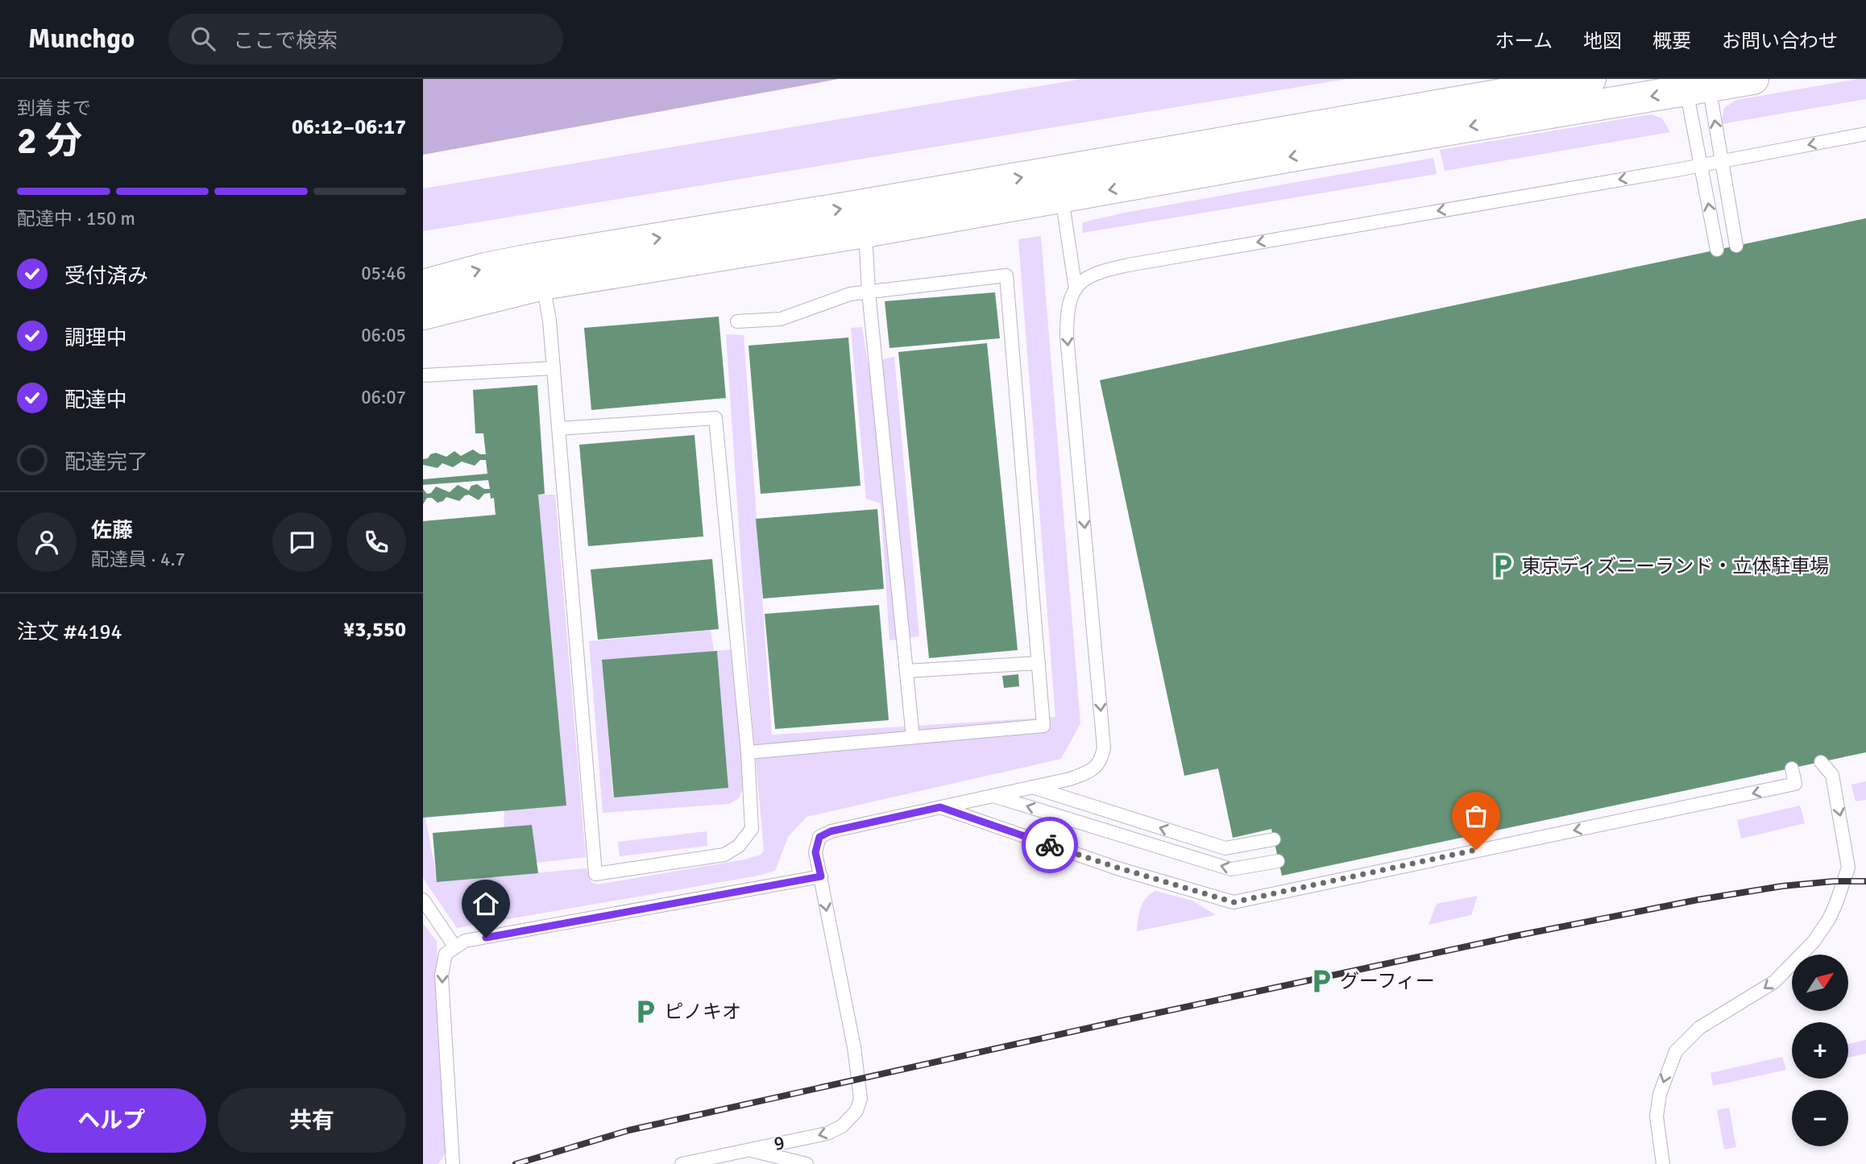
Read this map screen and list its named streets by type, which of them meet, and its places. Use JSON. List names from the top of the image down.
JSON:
{
  "streets": {
    "lane": ["9"]
  },
  "places": {
    "parking": ["東京ディズニーランド・立体駐車場", "グーフィー", "ピノキオ"]
  },
  "north": "top right",
  "page": {
    "header": "Munchgo",
    "search": "ここで検索",
    "nav": [
      "ホーム",
      "地図",
      "概要",
      "お問い合わせ"
    ],
    "heading": ["2 分", "到着まで", "06:12–06:17"],
    "panel": [
      "佐藤",
      "配達員 · 4.7",
      "注文 #4194",
      "¥3,550"
    ],
    "bar": "配達中 · 150 m",
    "list": [
      ["受付済み", "05:46"],
      ["調理中", "06:05"],
      ["配達中", "06:07"],
      "配達完了"
    ],
    "map_buttons": ["+", "−"],
    "buttons": ["ヘルプ", "共有"]
  }
}
